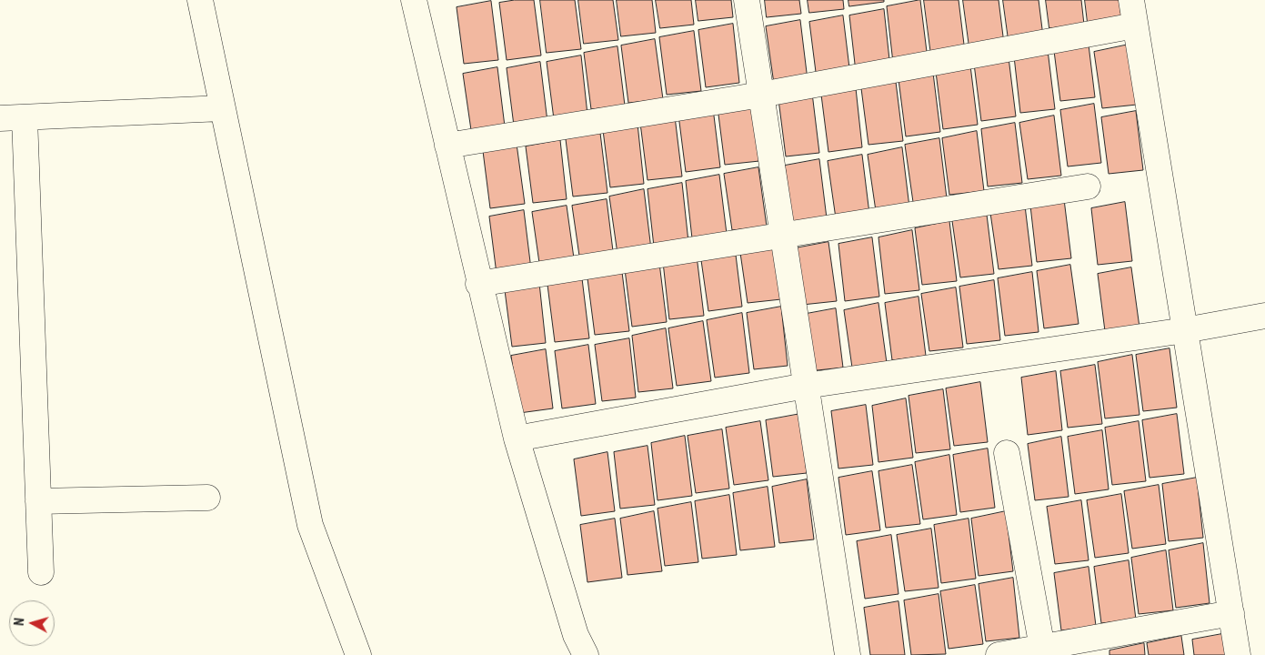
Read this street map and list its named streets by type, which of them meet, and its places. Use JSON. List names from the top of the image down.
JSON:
{
  "north": "left"
}
